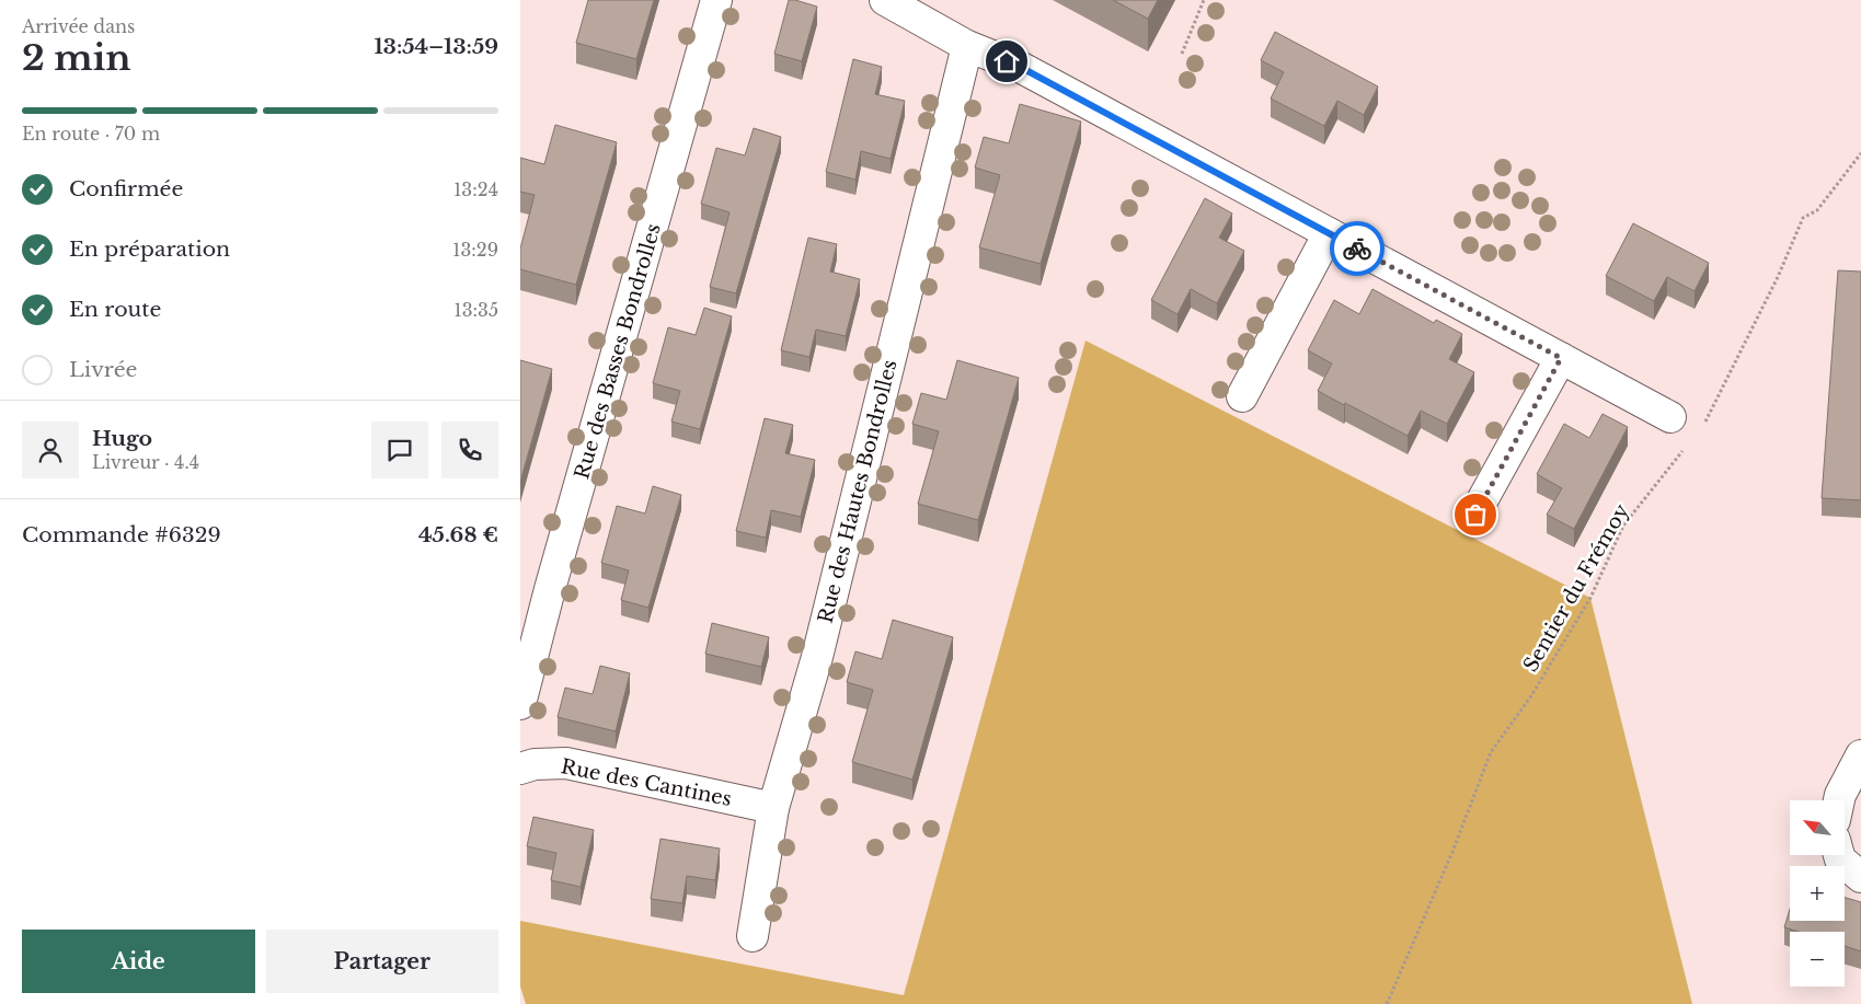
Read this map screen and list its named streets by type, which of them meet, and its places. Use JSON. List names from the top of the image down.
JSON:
{
  "streets": {
    "street": ["Rue des Basses Bondrolles", "Rue des Hautes Bondrolles", "Rue des Cantines"],
    "path": ["Sentier du Frémoy"]
  },
  "crossings": [
    ["Rue des Hautes Bondrolles", "Rue des Cantines"]
  ],
  "north": "top left",
  "page": {
    "heading": ["2 min", "Arrivée dans", "13:54–13:59"],
    "panel": [
      "Hugo",
      "Livreur · 4.4",
      "Commande #6329",
      "45.68 €"
    ],
    "bar": "En route · 70 m",
    "list": [
      ["Confirmée", "13:24"],
      ["En préparation", "13:29"],
      ["En route", "13:35"],
      "Livrée"
    ],
    "map_buttons": ["+", "−"],
    "buttons": ["Aide", "Partager"]
  }
}
